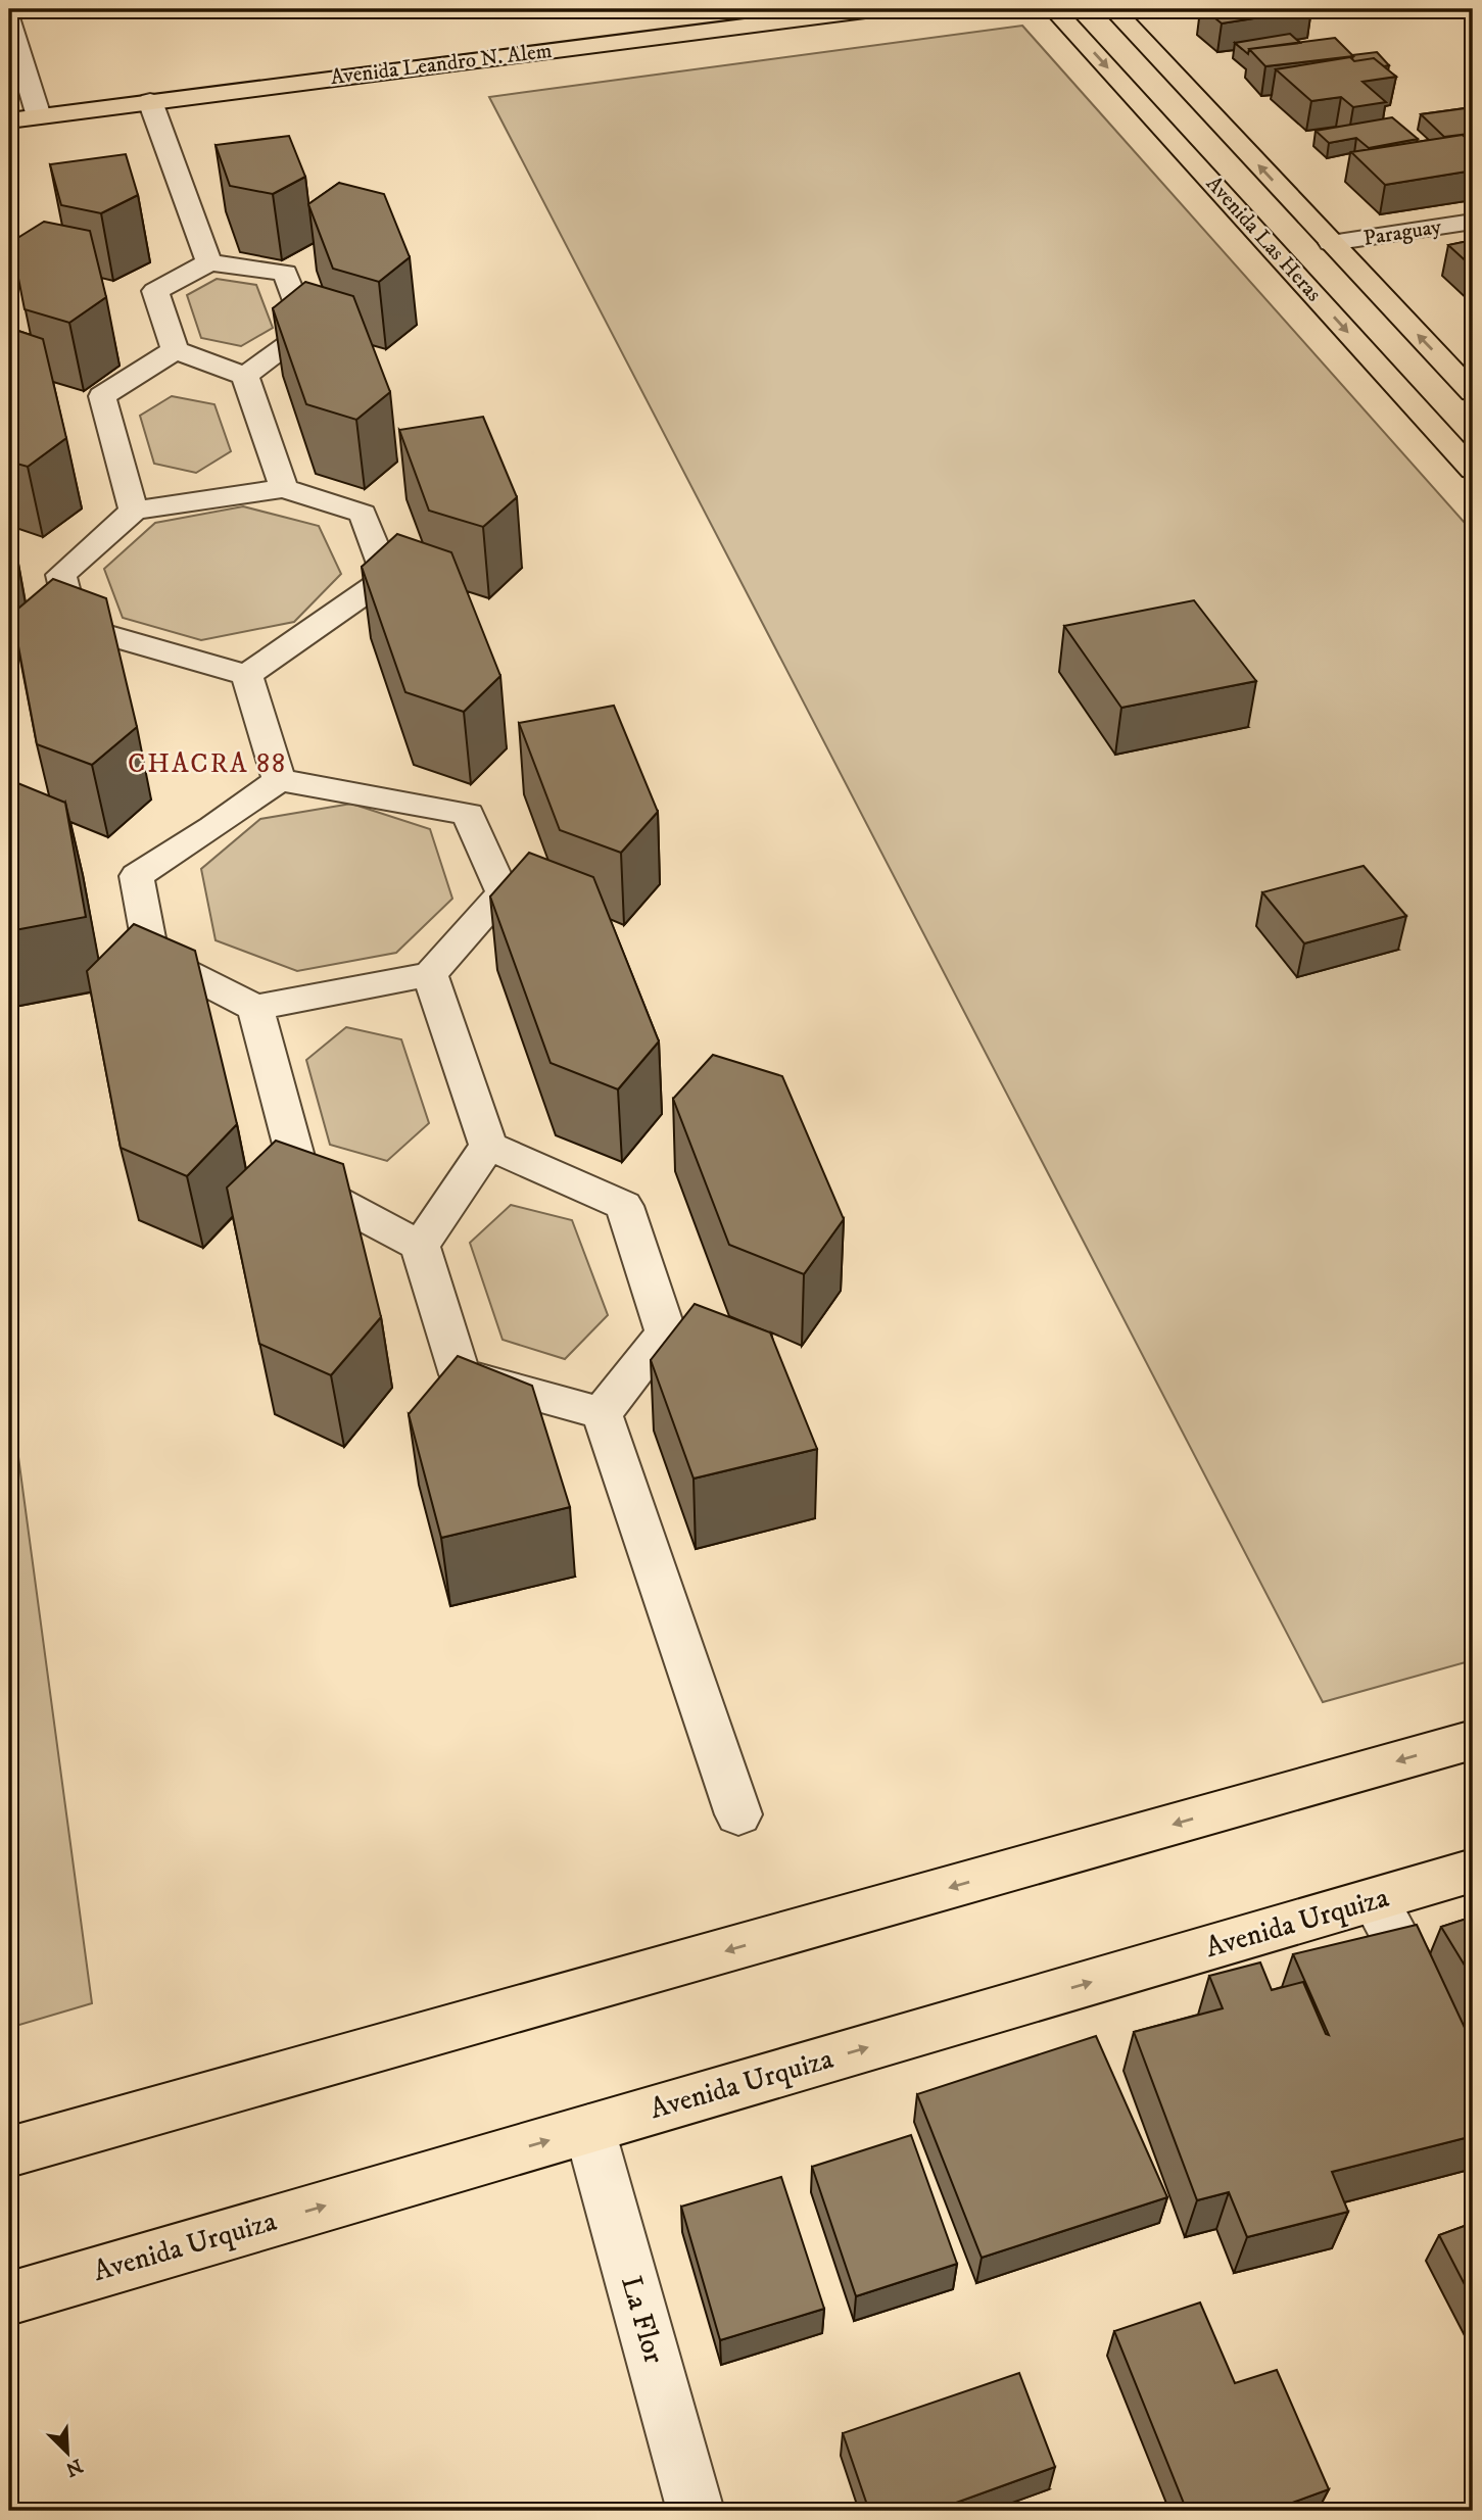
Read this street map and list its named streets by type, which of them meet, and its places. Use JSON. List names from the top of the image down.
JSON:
{
  "streets": {
    "main road": ["Avenida Leandro N. Alem", "Avenida Las Heras", "Avenida Urquiza"],
    "street": ["Paraguay", "La Flor"]
  },
  "crossings": [
    ["Paraguay", "Avenida Las Heras"],
    ["Avenida Urquiza", "La Flor"]
  ],
  "districts": ["CHACRA 88"],
  "north": "bottom right"
}
